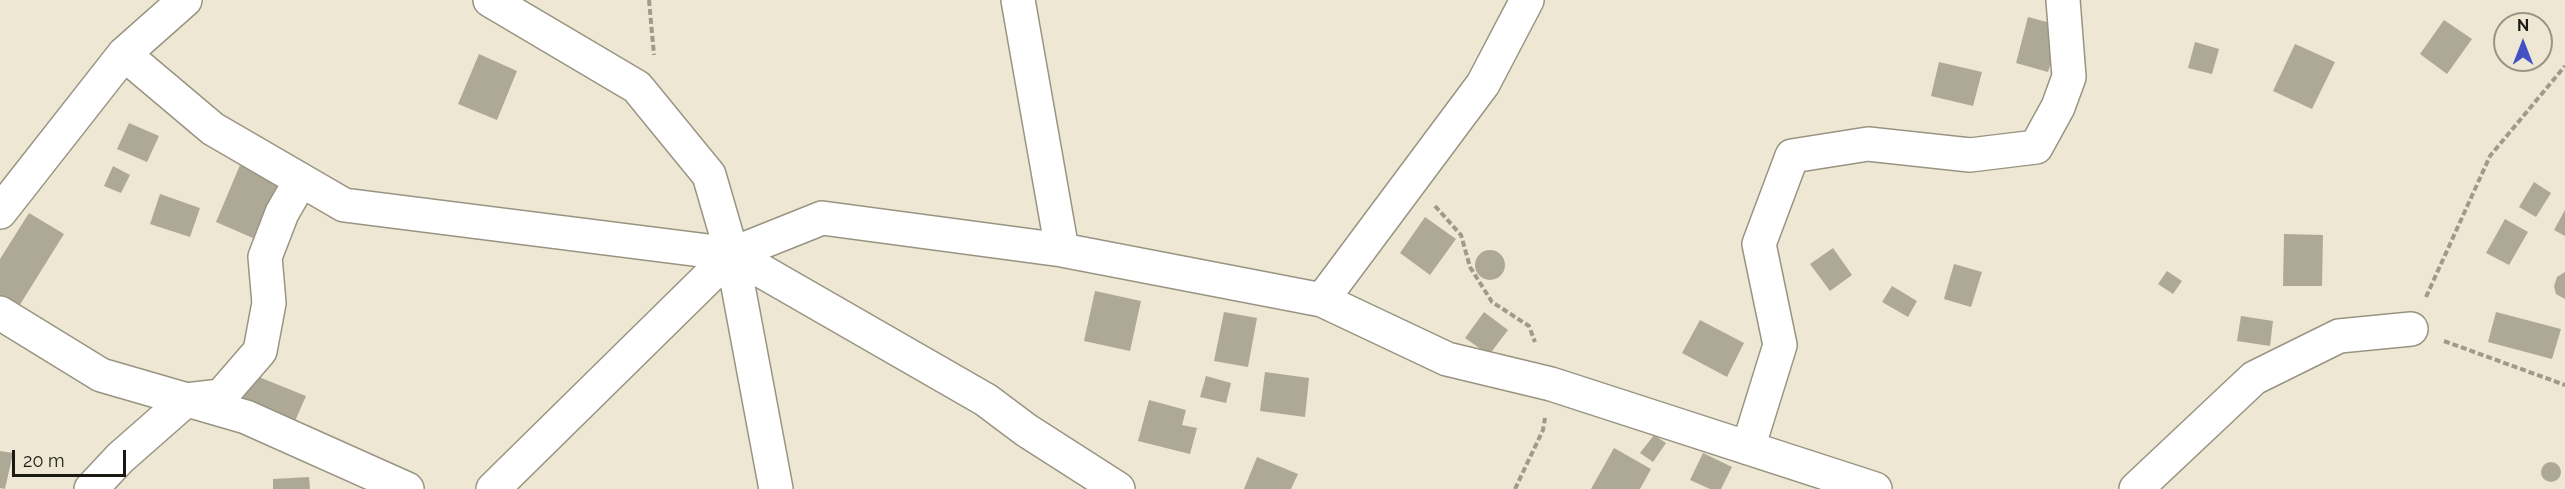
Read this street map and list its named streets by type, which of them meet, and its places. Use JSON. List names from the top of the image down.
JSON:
{
  "scale_bar": "20 m",
  "north": "top"
}
